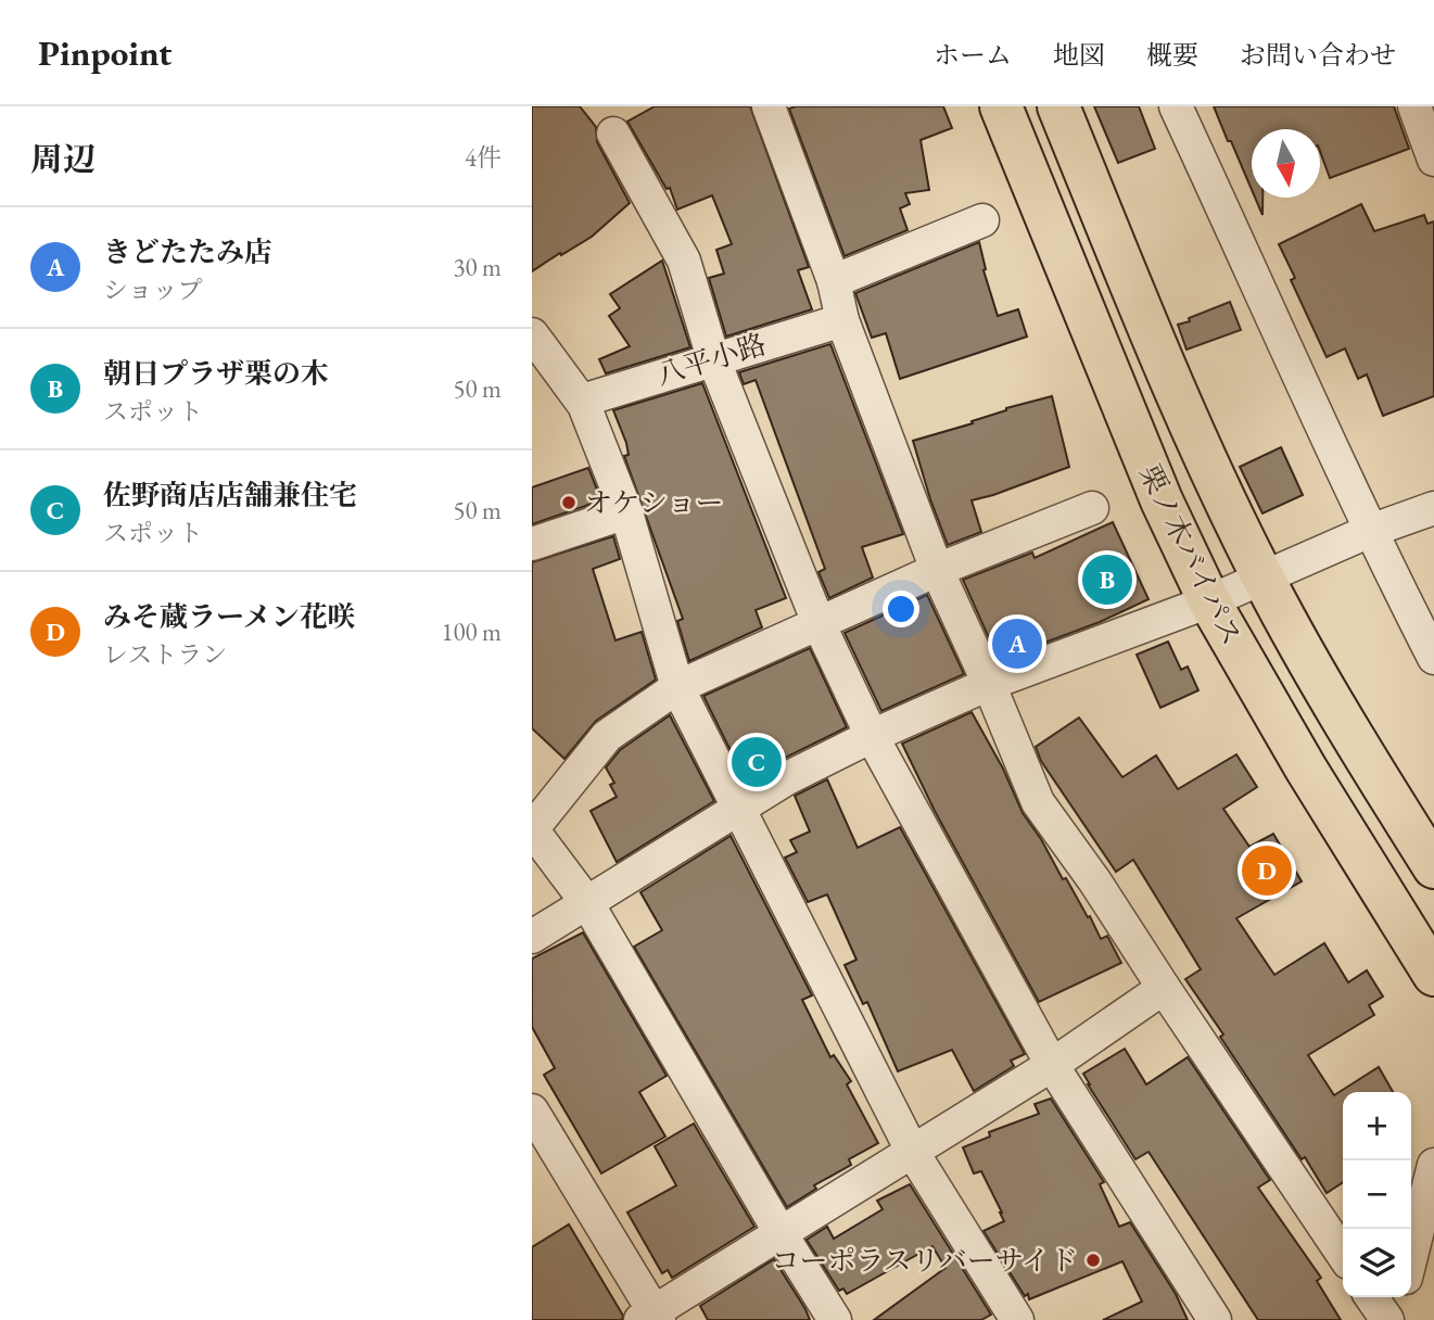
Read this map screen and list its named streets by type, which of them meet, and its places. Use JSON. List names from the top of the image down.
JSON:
{
  "streets": {
    "main road": ["栗ノ木バイパス"],
    "street": ["八平小路"]
  },
  "places": ["オケショー", "コーポラスリバーサイド"],
  "north": "bottom",
  "page": {
    "header": "Pinpoint",
    "nav": [
      "ホーム",
      "地図",
      "概要",
      "お問い合わせ"
    ],
    "heading": ["周辺", "4件"],
    "list": [
      {
        "mark": "A",
        "name": "きどたたみ店",
        "note": "ショップ",
        "value": "30 m"
      },
      {
        "mark": "B",
        "name": "朝日プラザ栗の木",
        "note": "スポット",
        "value": "50 m"
      },
      {
        "mark": "C",
        "name": "佐野商店店舗兼住宅",
        "note": "スポット",
        "value": "50 m"
      },
      {
        "mark": "D",
        "name": "みそ蔵ラーメン花咲",
        "note": "レストラン",
        "value": "100 m"
      }
    ],
    "pins": [
      "B",
      "A",
      "C",
      "D"
    ],
    "map_buttons": ["+", "−"]
  }
}
